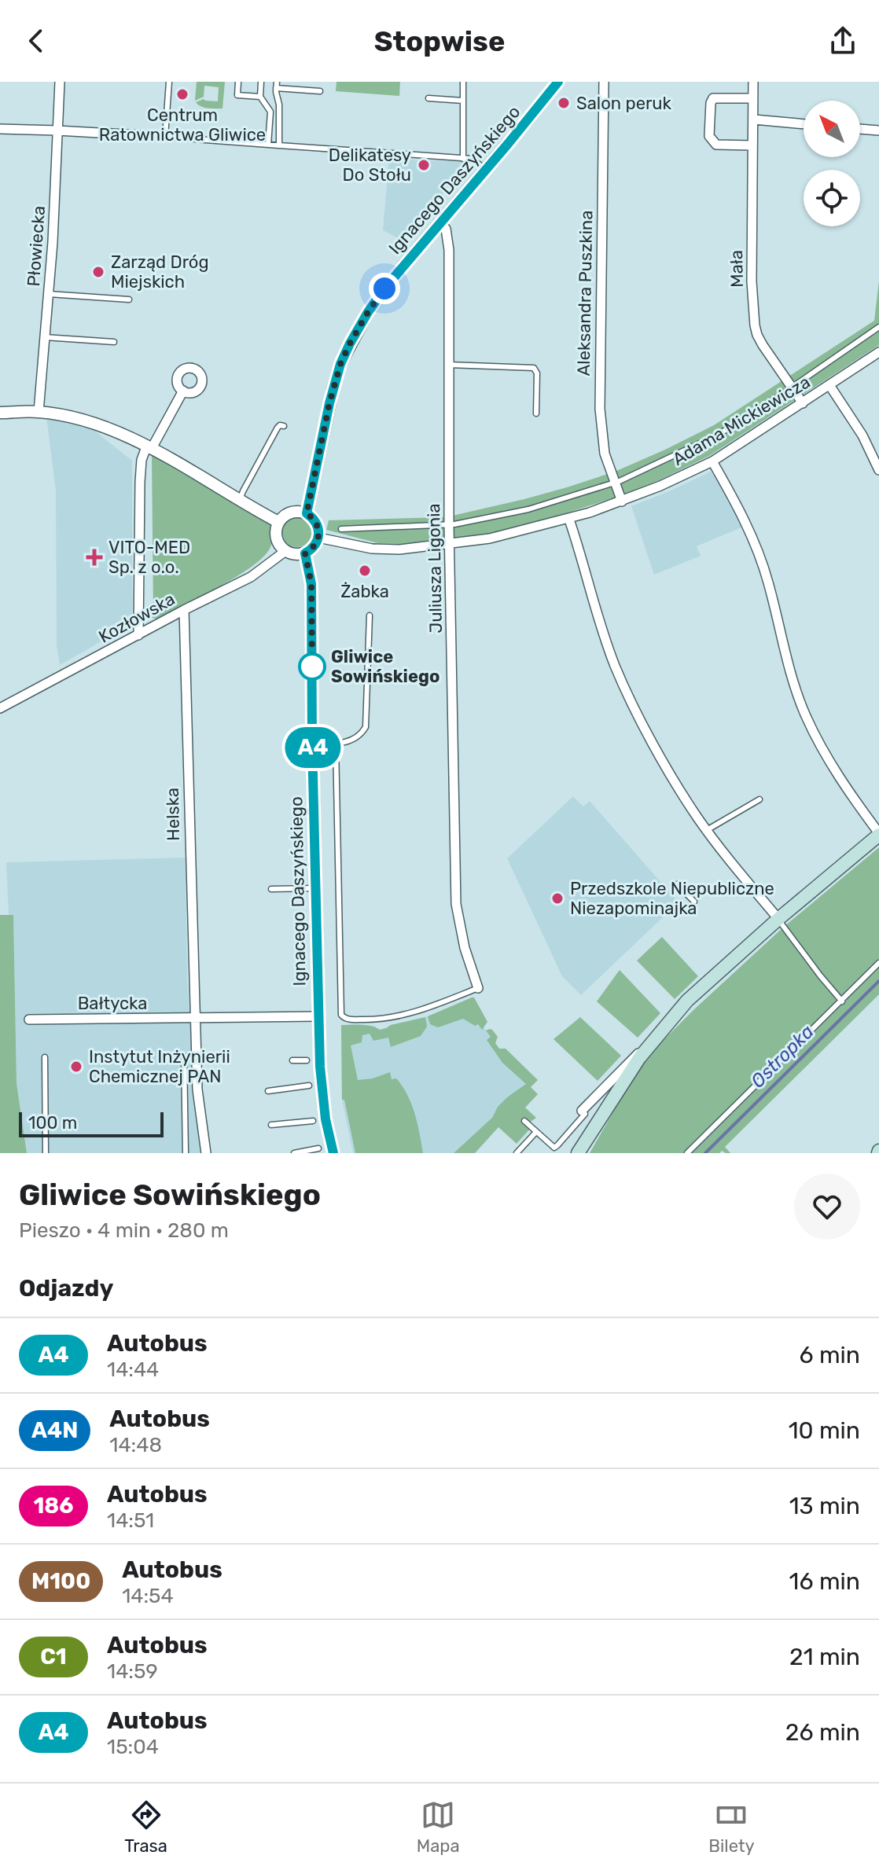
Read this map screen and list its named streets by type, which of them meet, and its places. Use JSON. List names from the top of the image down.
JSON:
{
  "streets": {
    "street": [
      "Ignacego Daszyńskiego",
      "Płowiecka",
      "Mała",
      "Aleksandra Puszkina",
      "Adama Mickiewicza",
      "Juliusza Ligonia",
      "Kozłowska",
      "Helska",
      "Bałtycka"
    ]
  },
  "crossings": [
    ["Ignacego Daszyńskiego", "Adama Mickiewicza"],
    ["Ignacego Daszyńskiego", "Juliusza Ligonia"],
    ["Ignacego Daszyńskiego", "Kozłowska"],
    ["Ignacego Daszyńskiego", "Bałtycka"],
    ["Mała", "Adama Mickiewicza"],
    ["Aleksandra Puszkina", "Adama Mickiewicza"],
    ["Adama Mickiewicza", "Juliusza Ligonia"],
    ["Adama Mickiewicza", "Kozłowska"],
    ["Kozłowska", "Helska"],
    ["Helska", "Bałtycka"]
  ],
  "water": ["Ostropka"],
  "places": {
    "other": [
      "Centrum Ratownictwa Gliwice",
      "Salon peruk",
      "Delikatesy Do Stołu",
      "Zarząd Dróg Miejskich",
      "Żabka",
      "Gliwice Sowińskiego",
      "Przedszkole Niepubliczne Niezapominajka",
      "Instytut Inżynierii Chemicznej PAN"
    ],
    "health": ["VITO-MED Sp. z o.o."]
  },
  "lines": ["bus line A4"],
  "scale_bar": "100 m",
  "north": "top left",
  "page": {
    "header": "Stopwise",
    "on_map": "A4",
    "scale": "100 m",
    "heading": [
      ["Gliwice Sowińskiego", "Pieszo · 4 min · 280 m"],
      "Odjazdy"
    ],
    "list": [
      {
        "mark": "A4",
        "name": "Autobus",
        "note": "14:44",
        "value": "6 min"
      },
      {
        "mark": "A4N",
        "name": "Autobus",
        "note": "14:48",
        "value": "10 min"
      },
      {
        "mark": "186",
        "name": "Autobus",
        "note": "14:51",
        "value": "13 min"
      },
      {
        "mark": "M100",
        "name": "Autobus",
        "note": "14:54",
        "value": "16 min"
      },
      {
        "mark": "C1",
        "name": "Autobus",
        "note": "14:59",
        "value": "21 min"
      },
      {
        "mark": "A4",
        "name": "Autobus",
        "note": "15:04",
        "value": "26 min"
      }
    ],
    "tabs": ["Trasa", "Mapa", "Bilety"]
  }
}
